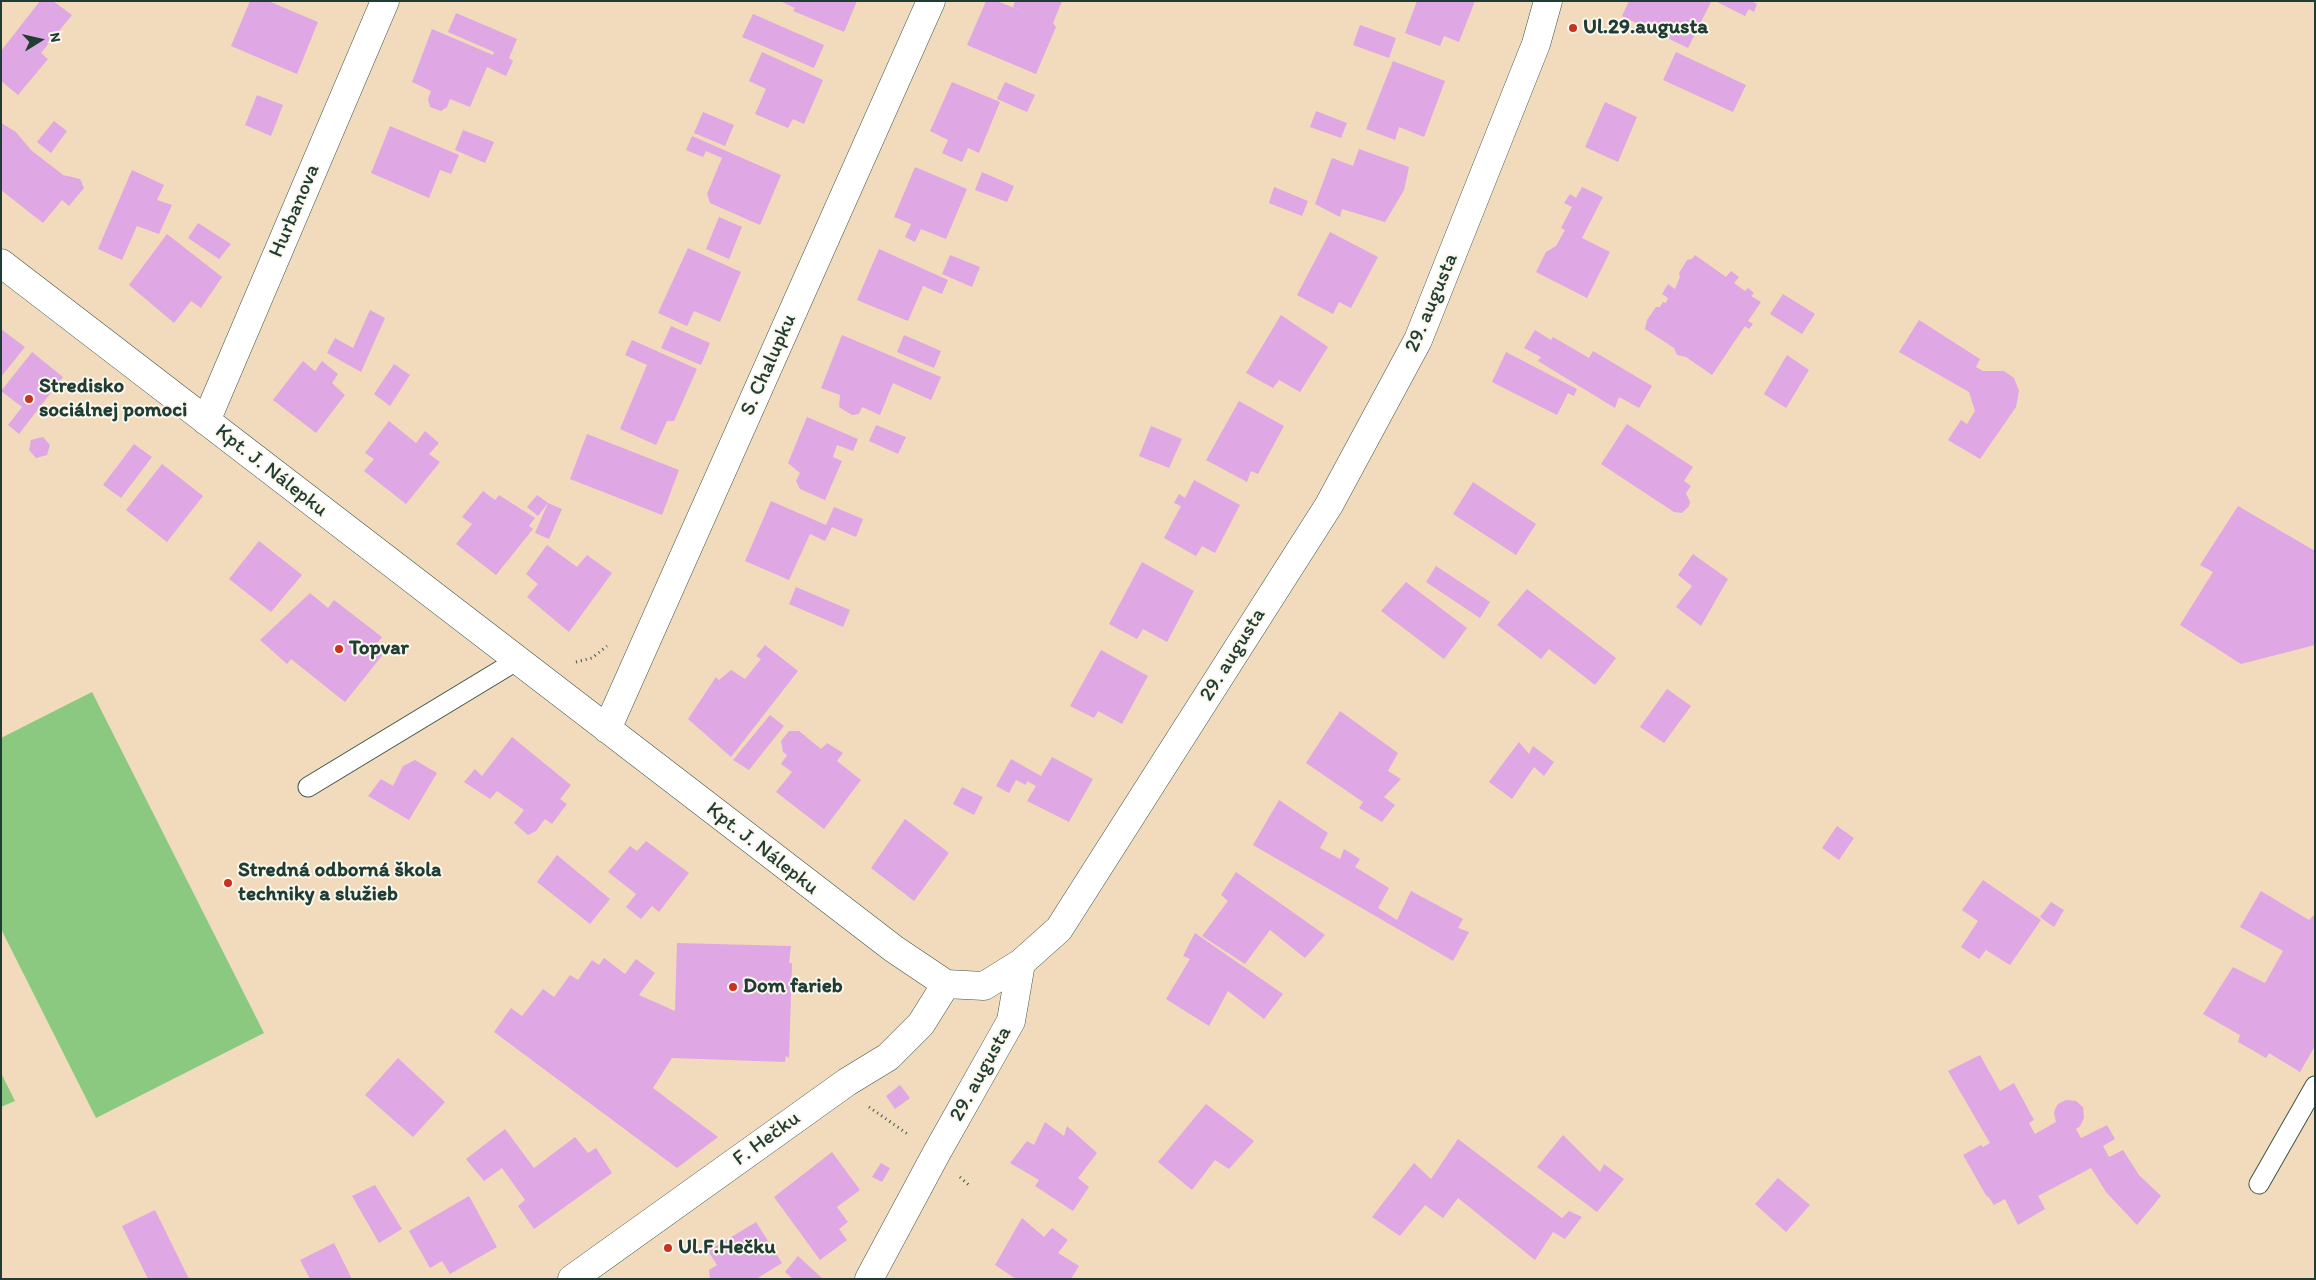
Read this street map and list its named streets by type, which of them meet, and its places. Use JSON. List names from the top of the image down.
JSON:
{
  "streets": {
    "street": [
      "Hurbanova",
      "29. augusta",
      "S. Chalupku",
      "Kpt. J. Nálepku",
      "F. Hečku"
    ]
  },
  "crossings": [
    ["Hurbanova", "Kpt. J. Nálepku"],
    ["S. Chalupku", "Kpt. J. Nálepku"],
    ["Kpt. J. Nálepku", "F. Hečku"]
  ],
  "places": [
    "Ul.29.augusta",
    "Stredisko sociálnej pomoci",
    "Topvar",
    "Stredná odborná škola techniky a služieb",
    "Dom farieb",
    "Ul.F.Hečku"
  ],
  "north": "right"
}
